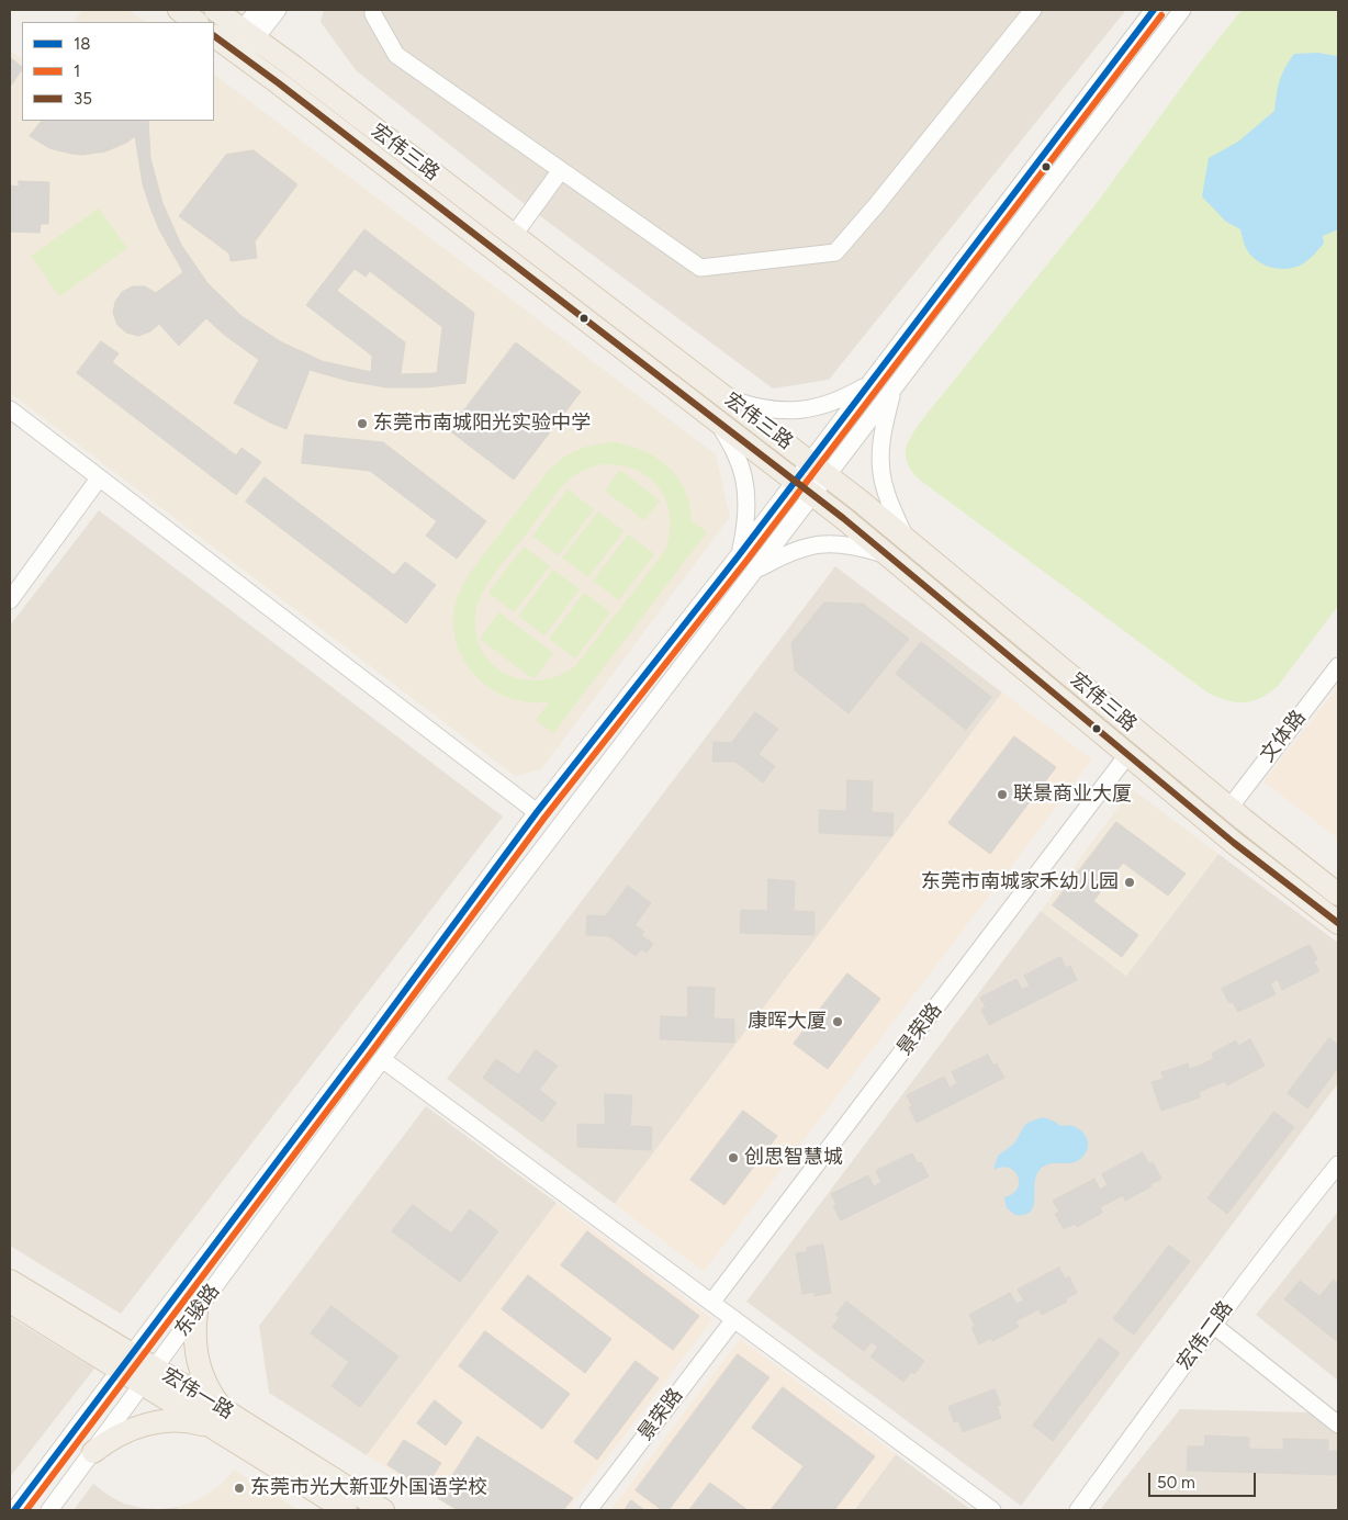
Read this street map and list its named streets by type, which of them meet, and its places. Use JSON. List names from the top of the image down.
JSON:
{
  "streets": {
    "main road": ["宏伟三路", "宏伟一路"],
    "street": [
      "文体路",
      "景荣路",
      "东骏路",
      "宏伟二路"
    ]
  },
  "crossings": [
    ["宏伟三路", "文体路"],
    ["宏伟三路", "景荣路"],
    ["宏伟三路", "东骏路"],
    ["东骏路", "宏伟一路"]
  ],
  "places": [
    "东莞市南城阳光实验中学",
    "联景商业大厦",
    "东莞市南城家禾幼儿园",
    "康晖大厦",
    "创思智慧城",
    "东莞市光大新亚外国语学校"
  ],
  "lines": ["transit line 18", "transit line 1", "transit line 35"],
  "legend": ["18", "1", "35"],
  "scale_bar": "50 m"
}
